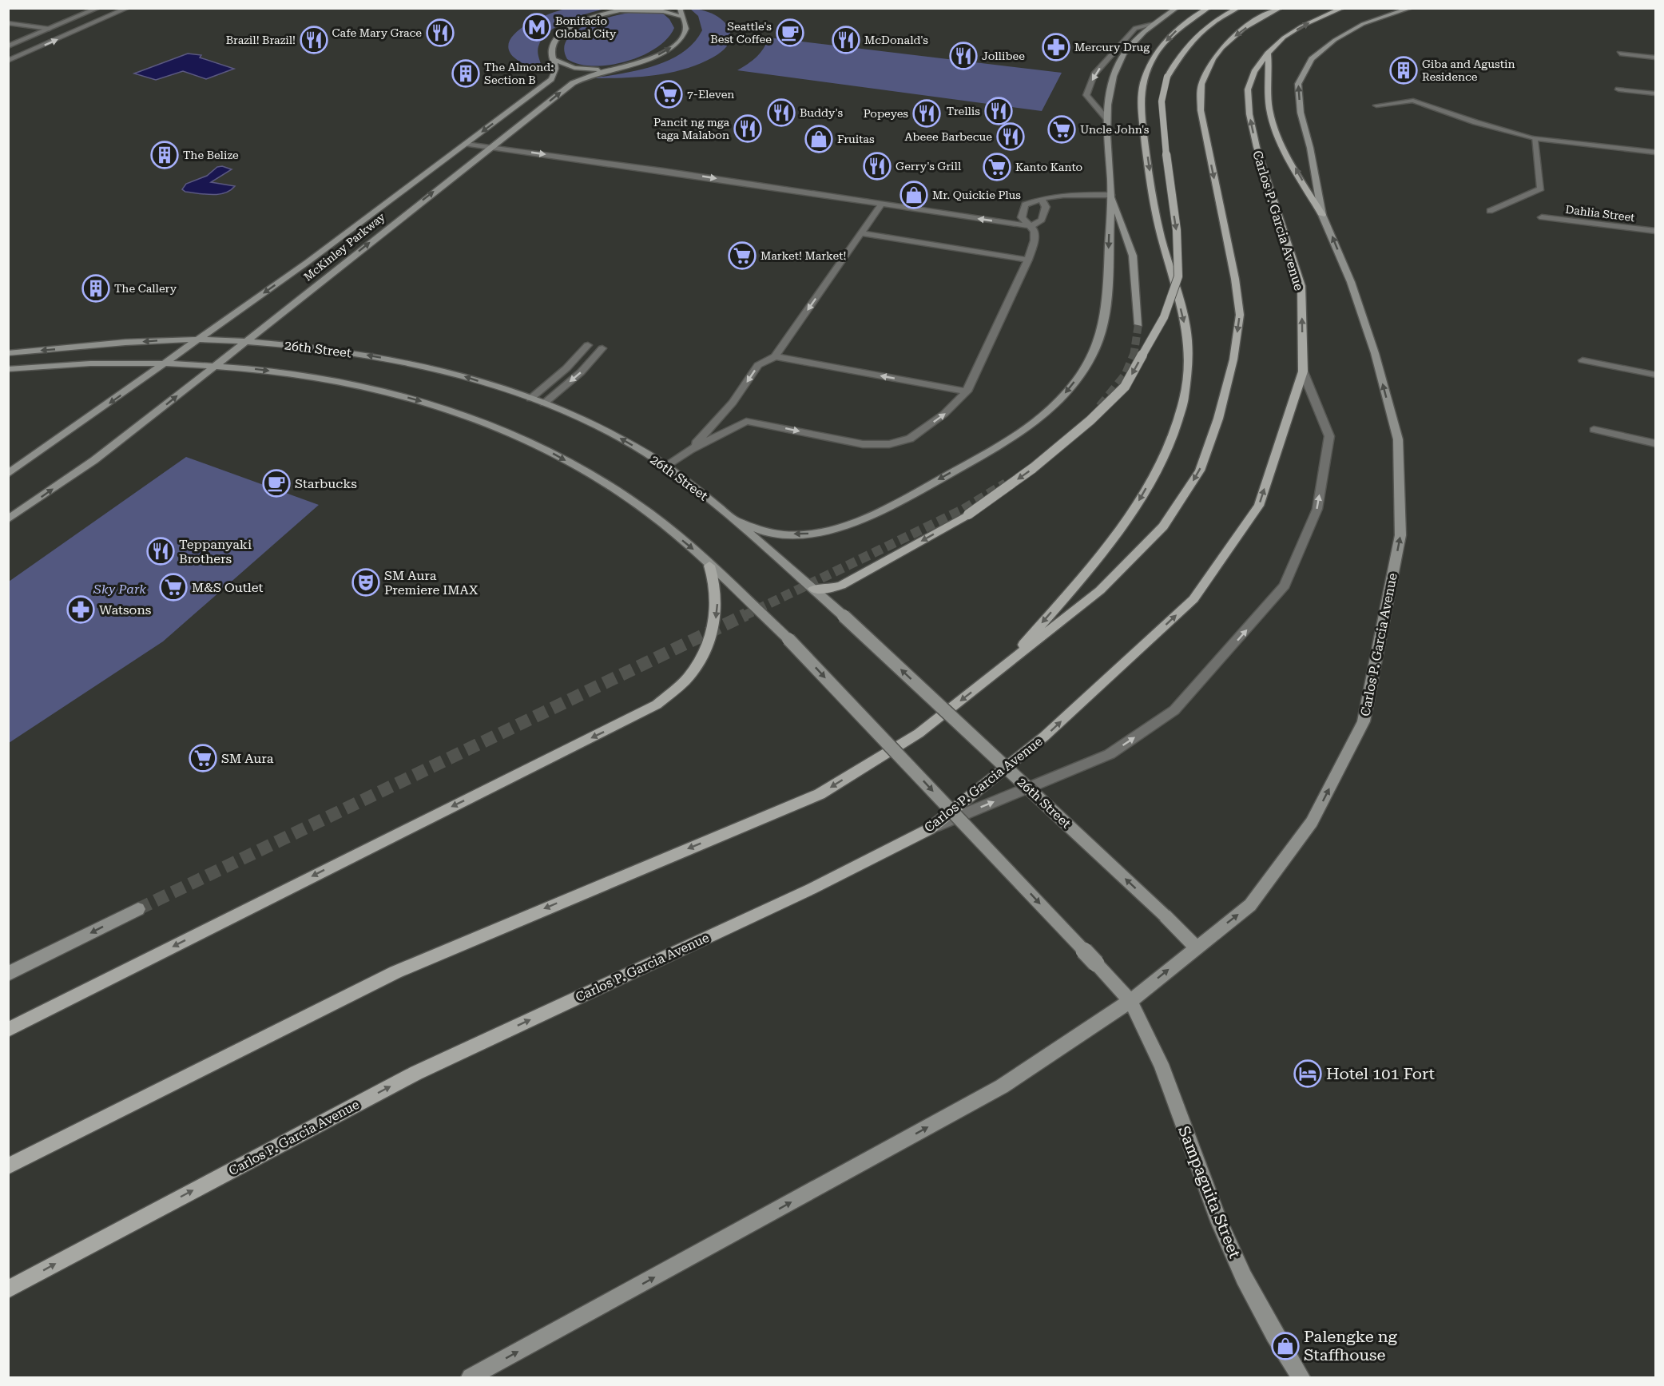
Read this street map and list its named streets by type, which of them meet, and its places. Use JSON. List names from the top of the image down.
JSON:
{
  "streets": {
    "main road": [
      "Carlos P. Garcia Avenue",
      "McKinley Parkway",
      "26th Street",
      "Sampaguita Street"
    ],
    "street": ["Dahlia Street"]
  },
  "crossings": [
    ["Carlos P. Garcia Avenue", "26th Street"],
    ["Carlos P. Garcia Avenue", "Sampaguita Street"],
    ["McKinley Parkway", "26th Street"]
  ],
  "one_way": ["Carlos P. Garcia Avenue"],
  "parks": ["Sky Park"],
  "places": {
    "metro station": ["Bonifacio Global City"],
    "restaurant": [
      "Cafe Mary Grace",
      "Brazil! Brazil!",
      "McDonald's",
      "Jollibee",
      "Trellis",
      "Buddy's",
      "Popeyes",
      "Pancit ng mga taga Malabon",
      "Abeee Barbecue",
      "Gerry's Grill",
      "Teppanyaki Brothers"
    ],
    "cafe": ["Seattle's Best Coffee", "Starbucks"],
    "pharmacy": ["Mercury Drug", "Watsons"],
    "building": [
      "Giba and Agustin Residence",
      "The Almond: Section B",
      "The Belize",
      "The Callery"
    ],
    "supermarket": [
      "7-Eleven",
      "Uncle John's",
      "Kanto Kanto",
      "Market! Market!",
      "M&S Outlet",
      "SM Aura"
    ],
    "shop": ["Fruitas", "Mr. Quickie Plus", "Palengke ng Staffhouse"],
    "theatre": ["SM Aura Premiere IMAX"],
    "hotel": ["Hotel 101 Fort"]
  }
}
